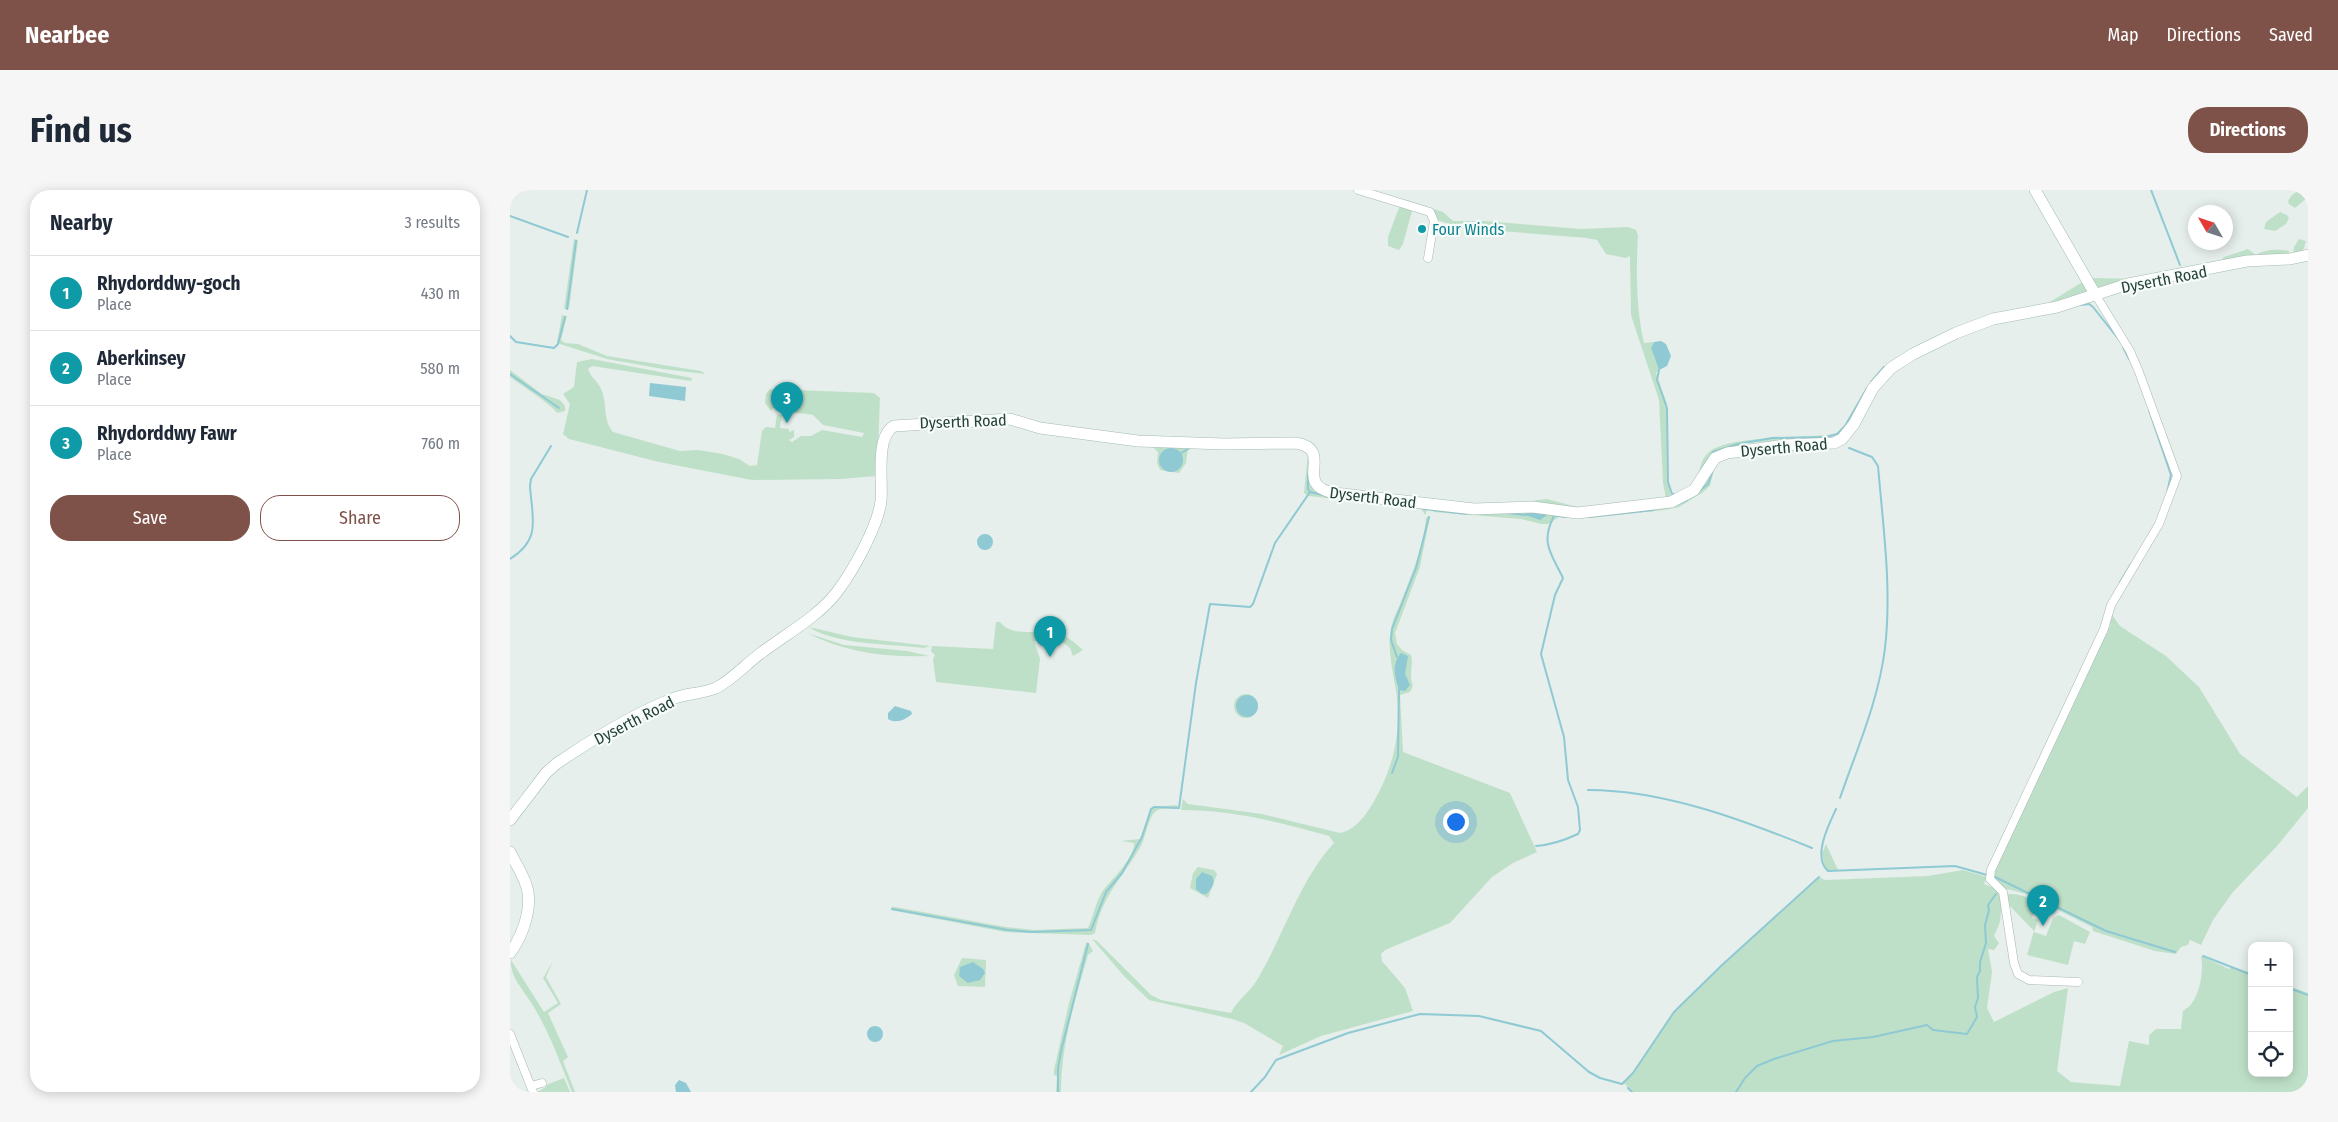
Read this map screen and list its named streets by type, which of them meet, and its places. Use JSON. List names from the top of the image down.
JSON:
{
  "streets": {
    "main road": ["Dyserth Road"]
  },
  "places": ["Four Winds"],
  "north": "top left",
  "page": {
    "header": "Nearbee",
    "nav": ["Map", "Directions", "Saved"],
    "buttons": [
      "Directions",
      ["Save", "Share"]
    ],
    "title": "Find us",
    "heading": ["Nearby", "3 results"],
    "list": [
      {
        "mark": "1",
        "name": "Rhydorddwy-goch",
        "note": "Place",
        "value": "430 m"
      },
      {
        "mark": "2",
        "name": "Aberkinsey",
        "note": "Place",
        "value": "580 m"
      },
      {
        "mark": "3",
        "name": "Rhydorddwy Fawr",
        "note": "Place",
        "value": "760 m"
      }
    ],
    "pins": ["3", "1", "2"],
    "map_buttons": ["+", "−"]
  }
}
